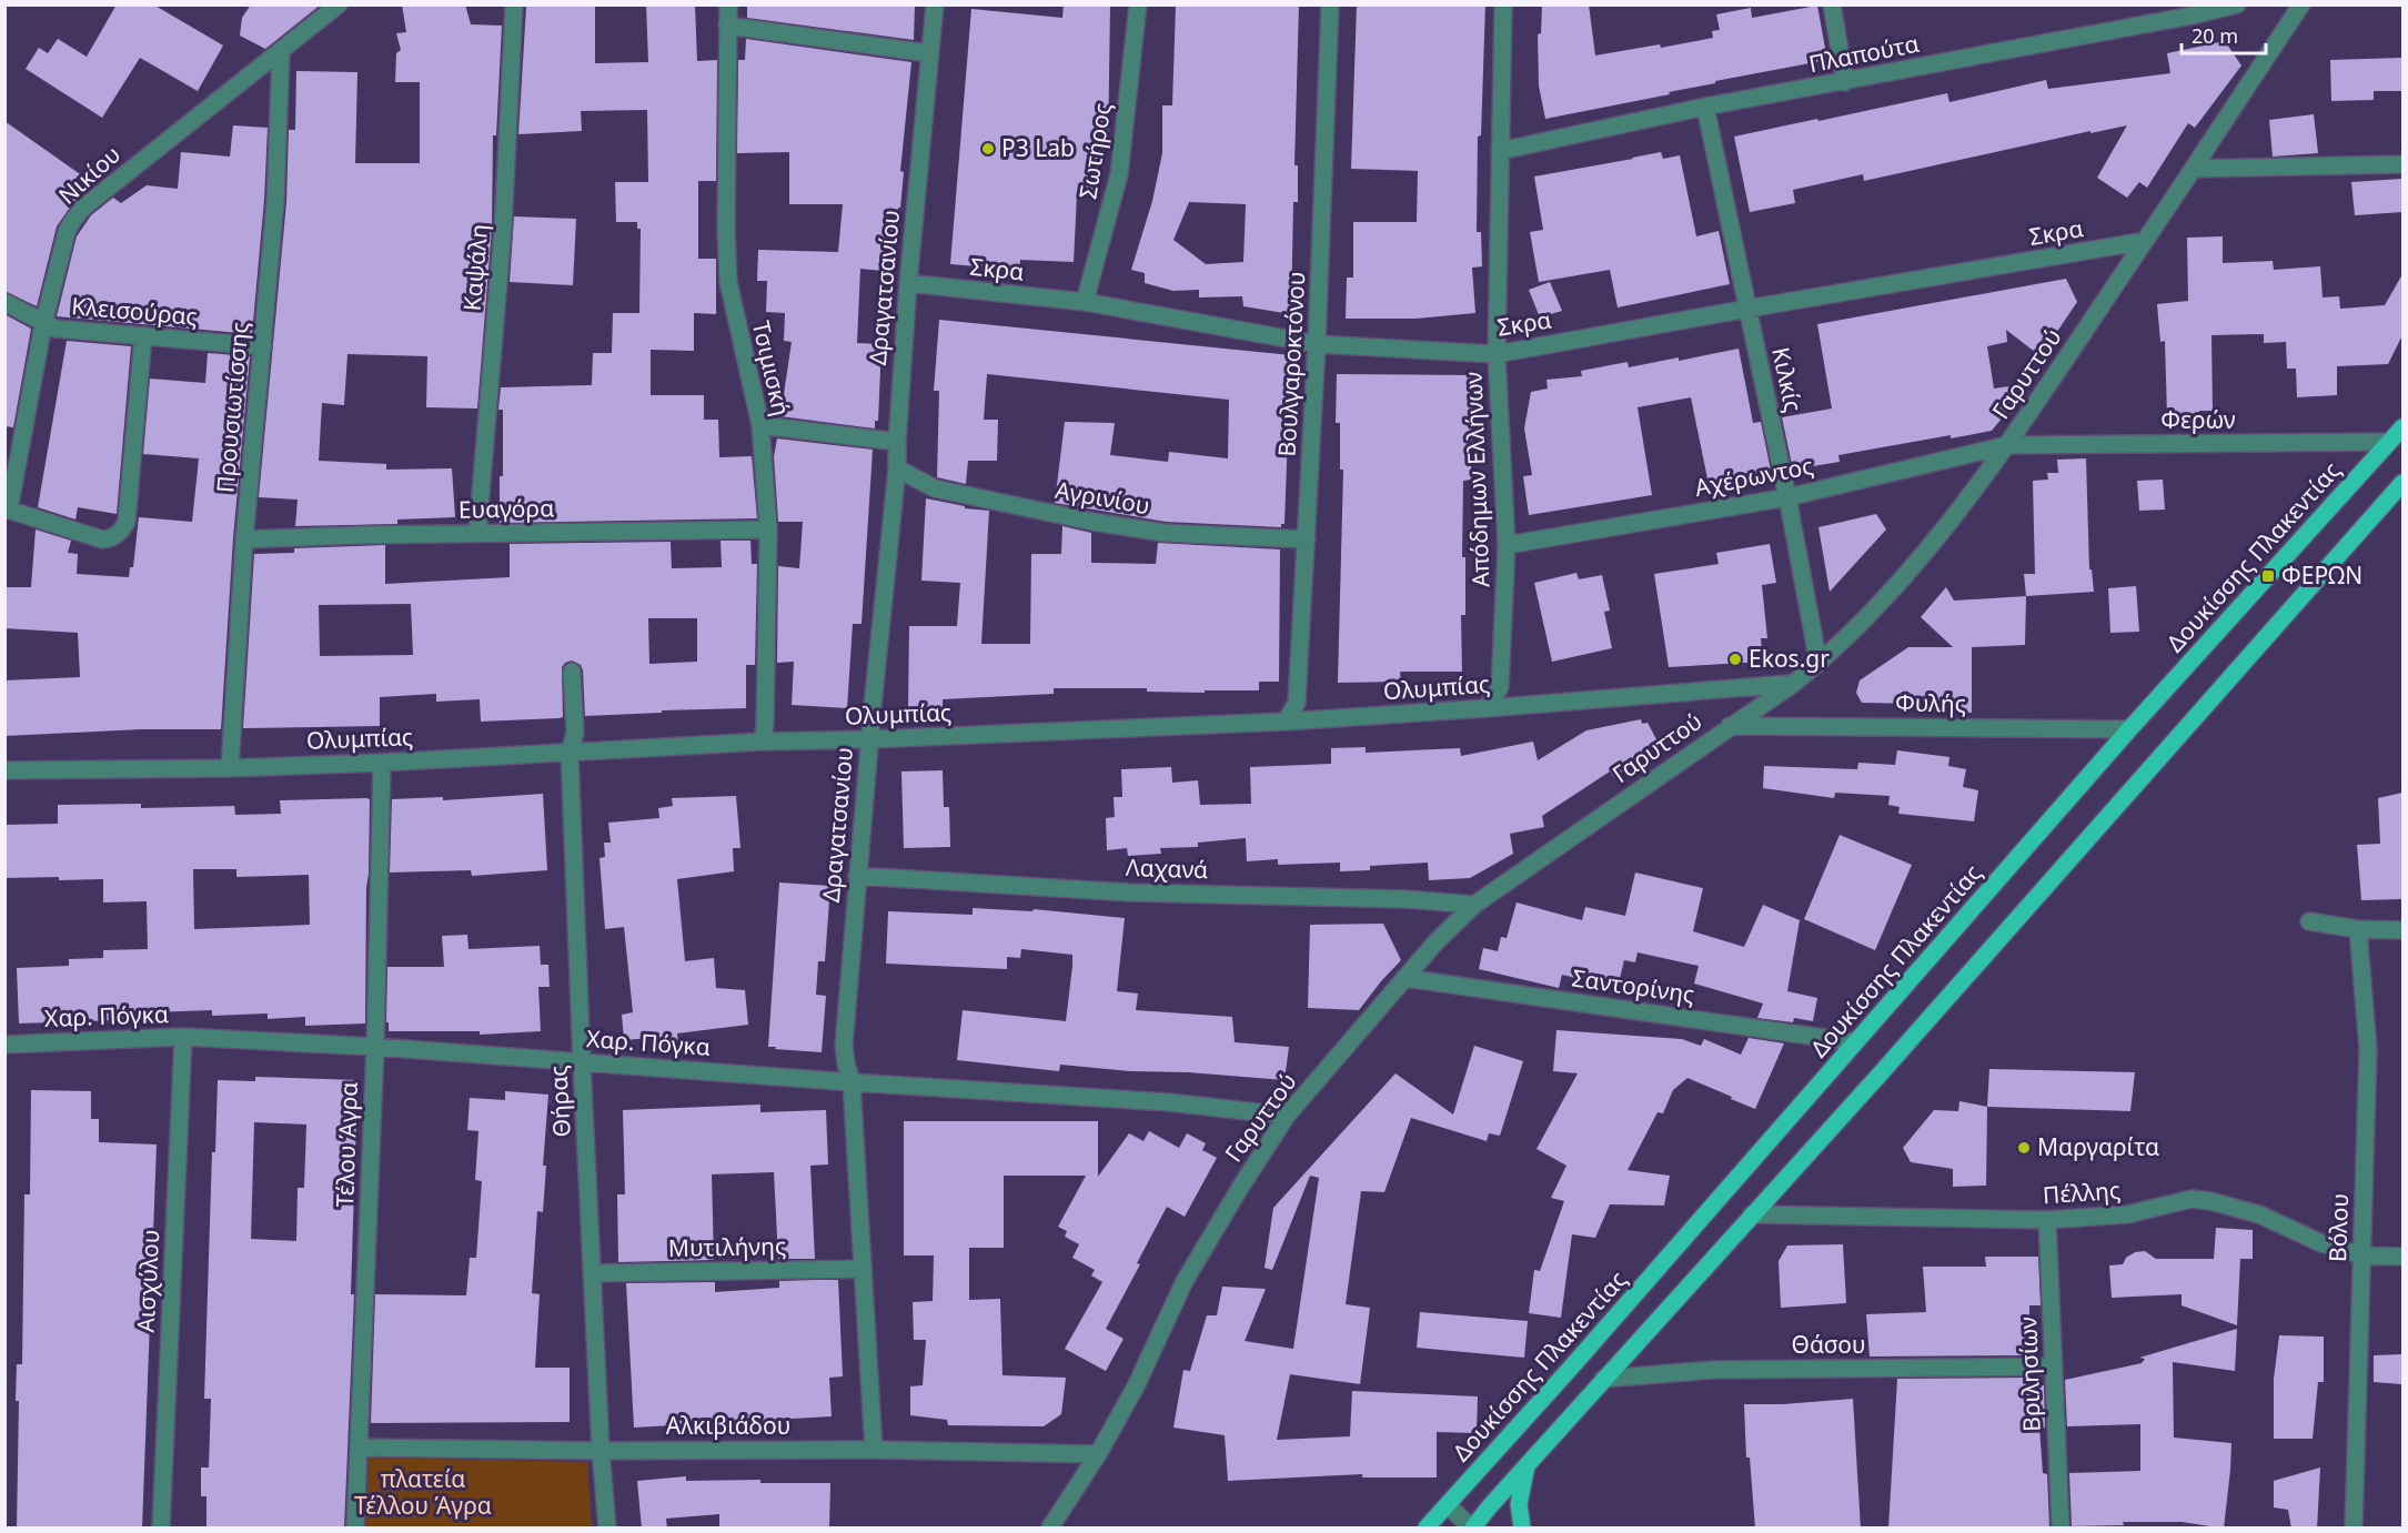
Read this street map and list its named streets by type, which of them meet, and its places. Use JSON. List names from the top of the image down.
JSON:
{
  "streets": {
    "main road": ["Δουκίσσης Πλακεντίας"],
    "street": [
      "Πλαπούτα",
      "Σωτήρος",
      "Νικίου",
      "Σκρα",
      "Καψάλη",
      "Δραγατσανίου",
      "Κλεισούρας",
      "Βουλγαροκτόνου",
      "Τσιμισκή",
      "Γαρυττού",
      "Κιλκίς",
      "Προυσιωτίσσης",
      "Φερών",
      "Αχέρωντος",
      "Απόδημων Ελλήνων",
      "Αγρινίου",
      "Ευαγόρα",
      "Ολυμπίας",
      "Φυλής",
      "Λαχανά",
      "Σαντορίνης",
      "Χαρ. Πόγκα",
      "Θήρας",
      "Τέλου Άγρα",
      "Πέλλης",
      "Βόλου",
      "Μυτιλήνης",
      "Αισχύλου",
      "Θάσου",
      "Βριλησίων",
      "Αλκιβιάδου"
    ]
  },
  "crossings": [
    ["Πλαπούτα", "Κιλκίς"],
    ["Πλαπούτα", "Απόδημων Ελλήνων"],
    ["Σωτήρος", "Σκρα"],
    ["Νικίου", "Κλεισούρας"],
    ["Νικίου", "Προυσιωτίσσης"],
    ["Σκρα", "Δραγατσανίου"],
    ["Σκρα", "Βουλγαροκτόνου"],
    ["Σκρα", "Γαρυττού"],
    ["Σκρα", "Κιλκίς"],
    ["Σκρα", "Απόδημων Ελλήνων"],
    ["Καψάλη", "Ευαγόρα"],
    ["Δραγατσανίου", "Αγρινίου"],
    ["Δραγατσανίου", "Ολυμπίας"],
    ["Δραγατσανίου", "Λαχανά"],
    ["Δραγατσανίου", "Χαρ. Πόγκα"],
    ["Δραγατσανίου", "Μυτιλήνης"],
    ["Δραγατσανίου", "Αλκιβιάδου"],
    ["Κλεισούρας", "Προυσιωτίσσης"],
    ["Βουλγαροκτόνου", "Αγρινίου"],
    ["Βουλγαροκτόνου", "Ολυμπίας"],
    ["Τσιμισκή", "Ευαγόρα"],
    ["Τσιμισκή", "Ολυμπίας"],
    ["Γαρυττού", "Κιλκίς"],
    ["Γαρυττού", "Φερών"],
    ["Γαρυττού", "Αχέρωντος"],
    ["Γαρυττού", "Ολυμπίας"],
    ["Γαρυττού", "Φυλής"],
    ["Γαρυττού", "Λαχανά"],
    ["Γαρυττού", "Σαντορίνης"],
    ["Γαρυττού", "Χαρ. Πόγκα"],
    ["Γαρυττού", "Αλκιβιάδου"],
    ["Κιλκίς", "Αχέρωντος"],
    ["Προυσιωτίσσης", "Ευαγόρα"],
    ["Προυσιωτίσσης", "Ολυμπίας"],
    ["Φερών", "Αχέρωντος"],
    ["Φερών", "Δουκίσσης Πλακεντίας"],
    ["Αχέρωντος", "Απόδημων Ελλήνων"],
    ["Απόδημων Ελλήνων", "Ολυμπίας"],
    ["Δουκίσσης Πλακεντίας", "Φυλής"],
    ["Δουκίσσης Πλακεντίας", "Σαντορίνης"],
    ["Ολυμπίας", "Θήρας"],
    ["Ολυμπίας", "Τέλου Άγρα"],
    ["Χαρ. Πόγκα", "Θήρας"],
    ["Χαρ. Πόγκα", "Τέλου Άγρα"],
    ["Χαρ. Πόγκα", "Αισχύλου"],
    ["Θήρας", "Μυτιλήνης"],
    ["Θήρας", "Αλκιβιάδου"],
    ["Τέλου Άγρα", "Αλκιβιάδου"],
    ["Πέλλης", "Βόλου"],
    ["Πέλλης", "Βριλησίων"],
    ["Θάσου", "Βριλησίων"]
  ],
  "parks": ["πλατεία Τέλλου Άγρα"],
  "places": {
    "other": ["P3 Lab", "Ekos.gr", "Μαργαρίτα"],
    "transit": ["ΦΕΡΩΝ"]
  },
  "scale_bar": "20 m"
}
